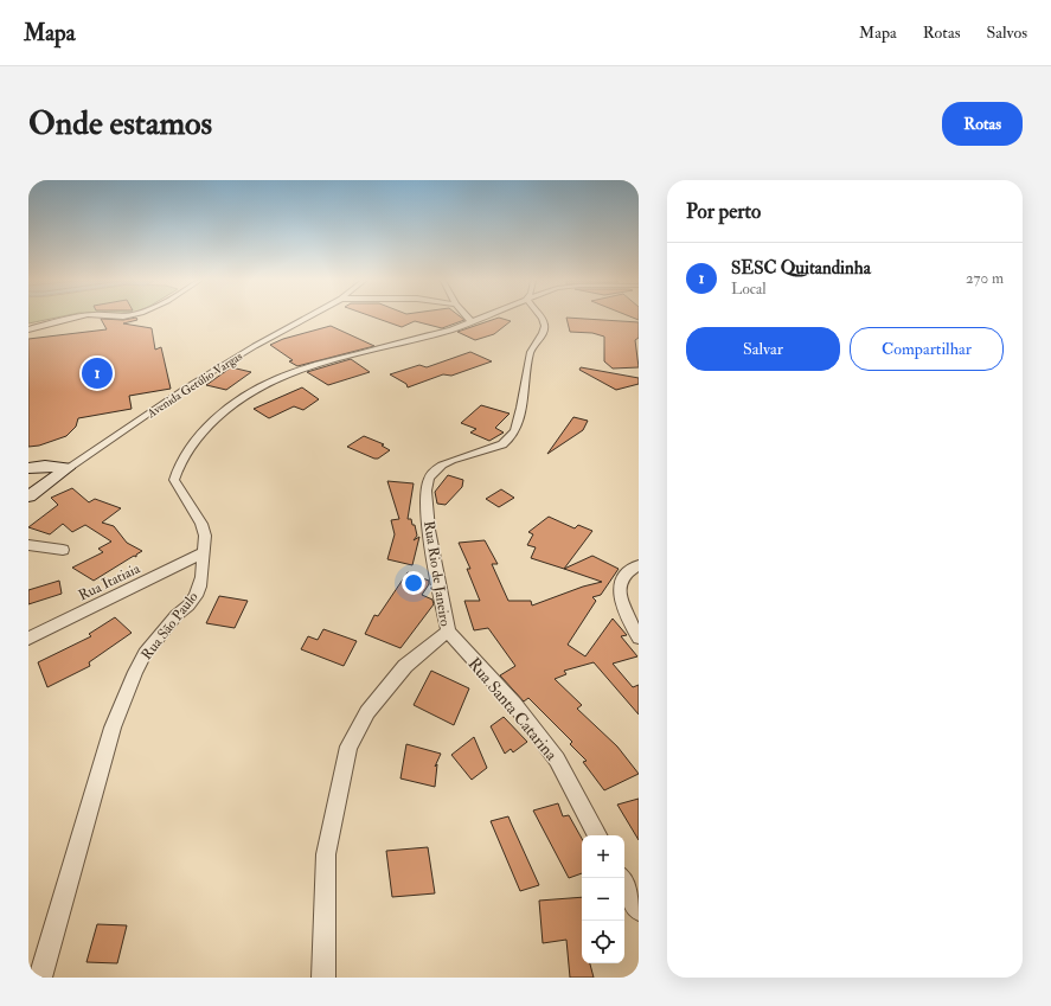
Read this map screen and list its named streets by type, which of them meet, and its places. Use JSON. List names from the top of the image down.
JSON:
{
  "streets": {
    "street": [
      "Avenida Getúlio Vargas",
      "Rua Rio de Janeiro",
      "Rua Itatiaia",
      "Rua São Paulo",
      "Rua Santa Catarina"
    ]
  },
  "crossings": [
    ["Rua Rio de Janeiro", "Rua Santa Catarina"],
    ["Rua Itatiaia", "Rua São Paulo"]
  ],
  "page": {
    "header": "Mapa",
    "nav": ["Mapa", "Rotas", "Salvos"],
    "buttons": [
      "Rotas",
      ["Salvar", "Compartilhar"]
    ],
    "title": "Onde estamos",
    "heading": "Por perto",
    "list": [
      {
        "mark": "1",
        "name": "SESC Quitandinha",
        "note": "Local",
        "value": "270 m"
      }
    ],
    "pins": "1",
    "map_buttons": ["+", "−"]
  }
}
